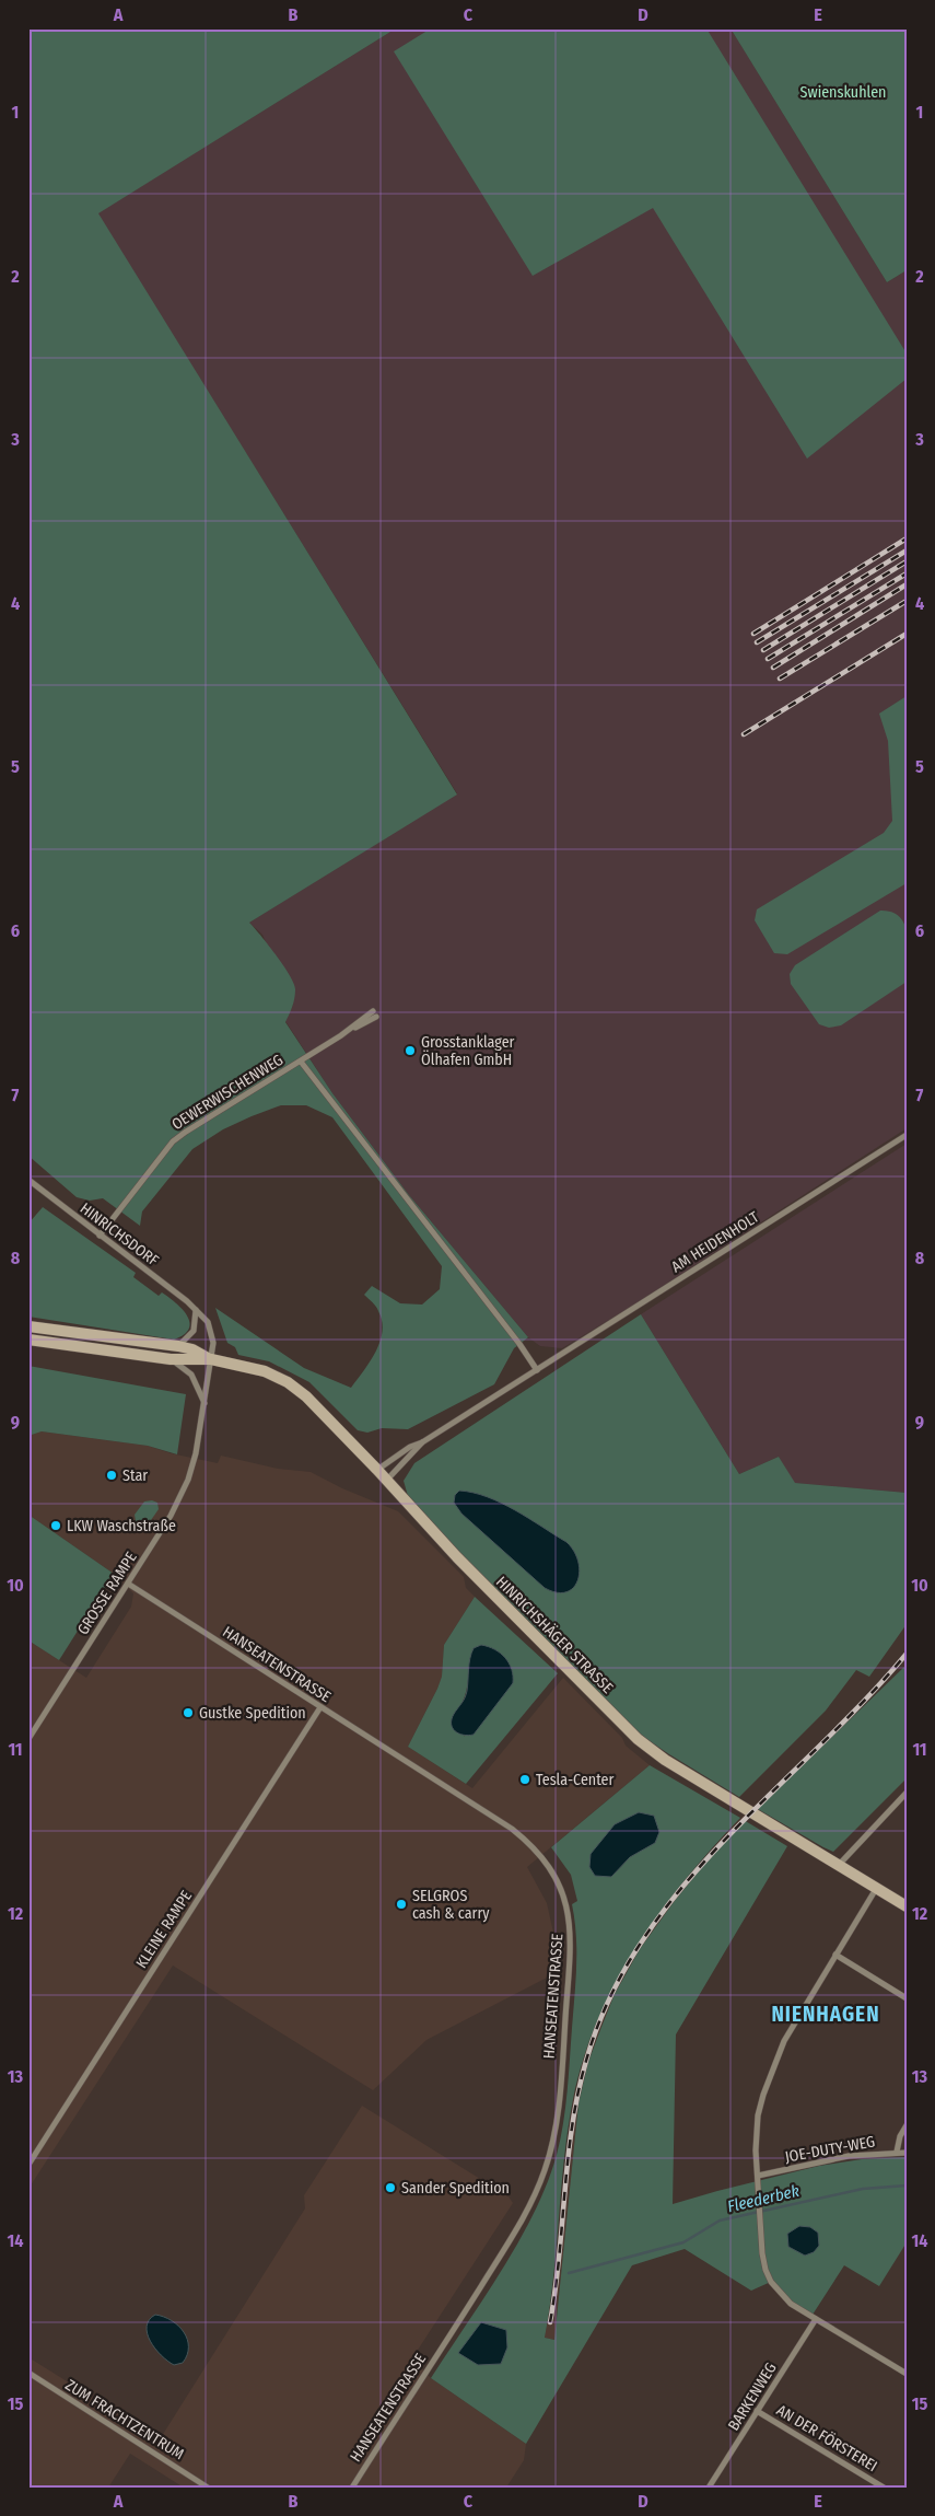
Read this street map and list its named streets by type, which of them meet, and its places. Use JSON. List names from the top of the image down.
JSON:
{
  "streets": {
    "main road": ["HINRICHSHÄGER STRASSE"],
    "street": [
      "OEWERWISCHENWEG",
      "HINRICHSDORF",
      "AM HEIDENHOLT",
      "GROSSE RAMPE",
      "HANSEATENSTRASSE",
      "KLEINE RAMPE",
      "JOE-DUTY-WEG",
      "BARKENWEG",
      "ZUM FRACHTZENTRUM",
      "AN DER FÖRSTEREI"
    ]
  },
  "crossings": [
    ["OEWERWISCHENWEG", "HINRICHSDORF"],
    ["HINRICHSDORF", "GROSSE RAMPE"],
    ["HINRICHSDORF", "HINRICHSHÄGER STRASSE"],
    ["AM HEIDENHOLT", "HINRICHSHÄGER STRASSE"],
    ["GROSSE RAMPE", "HINRICHSHÄGER STRASSE"],
    ["GROSSE RAMPE", "HANSEATENSTRASSE"],
    ["HANSEATENSTRASSE", "KLEINE RAMPE"],
    ["BARKENWEG", "AN DER FÖRSTEREI"]
  ],
  "districts": ["NIENHAGEN"],
  "water": ["Fleederbek"],
  "parks": ["Swienskuhlen"],
  "places": [
    "Grosstanklager Ölhafen GmbH",
    "Star",
    "LKW Waschstraße",
    "Gustke Spedition",
    "Tesla-Center",
    "SELGROS cash & carry",
    "Sander Spedition"
  ],
  "grid": {
    "columns": [
      "A",
      "B",
      "C",
      "D",
      "E"
    ],
    "rows": [
      "1",
      "2",
      "3",
      "4",
      "5",
      "6",
      "7",
      "8",
      "9",
      "10",
      "11",
      "12",
      "13",
      "14",
      "15"
    ]
  }
}
